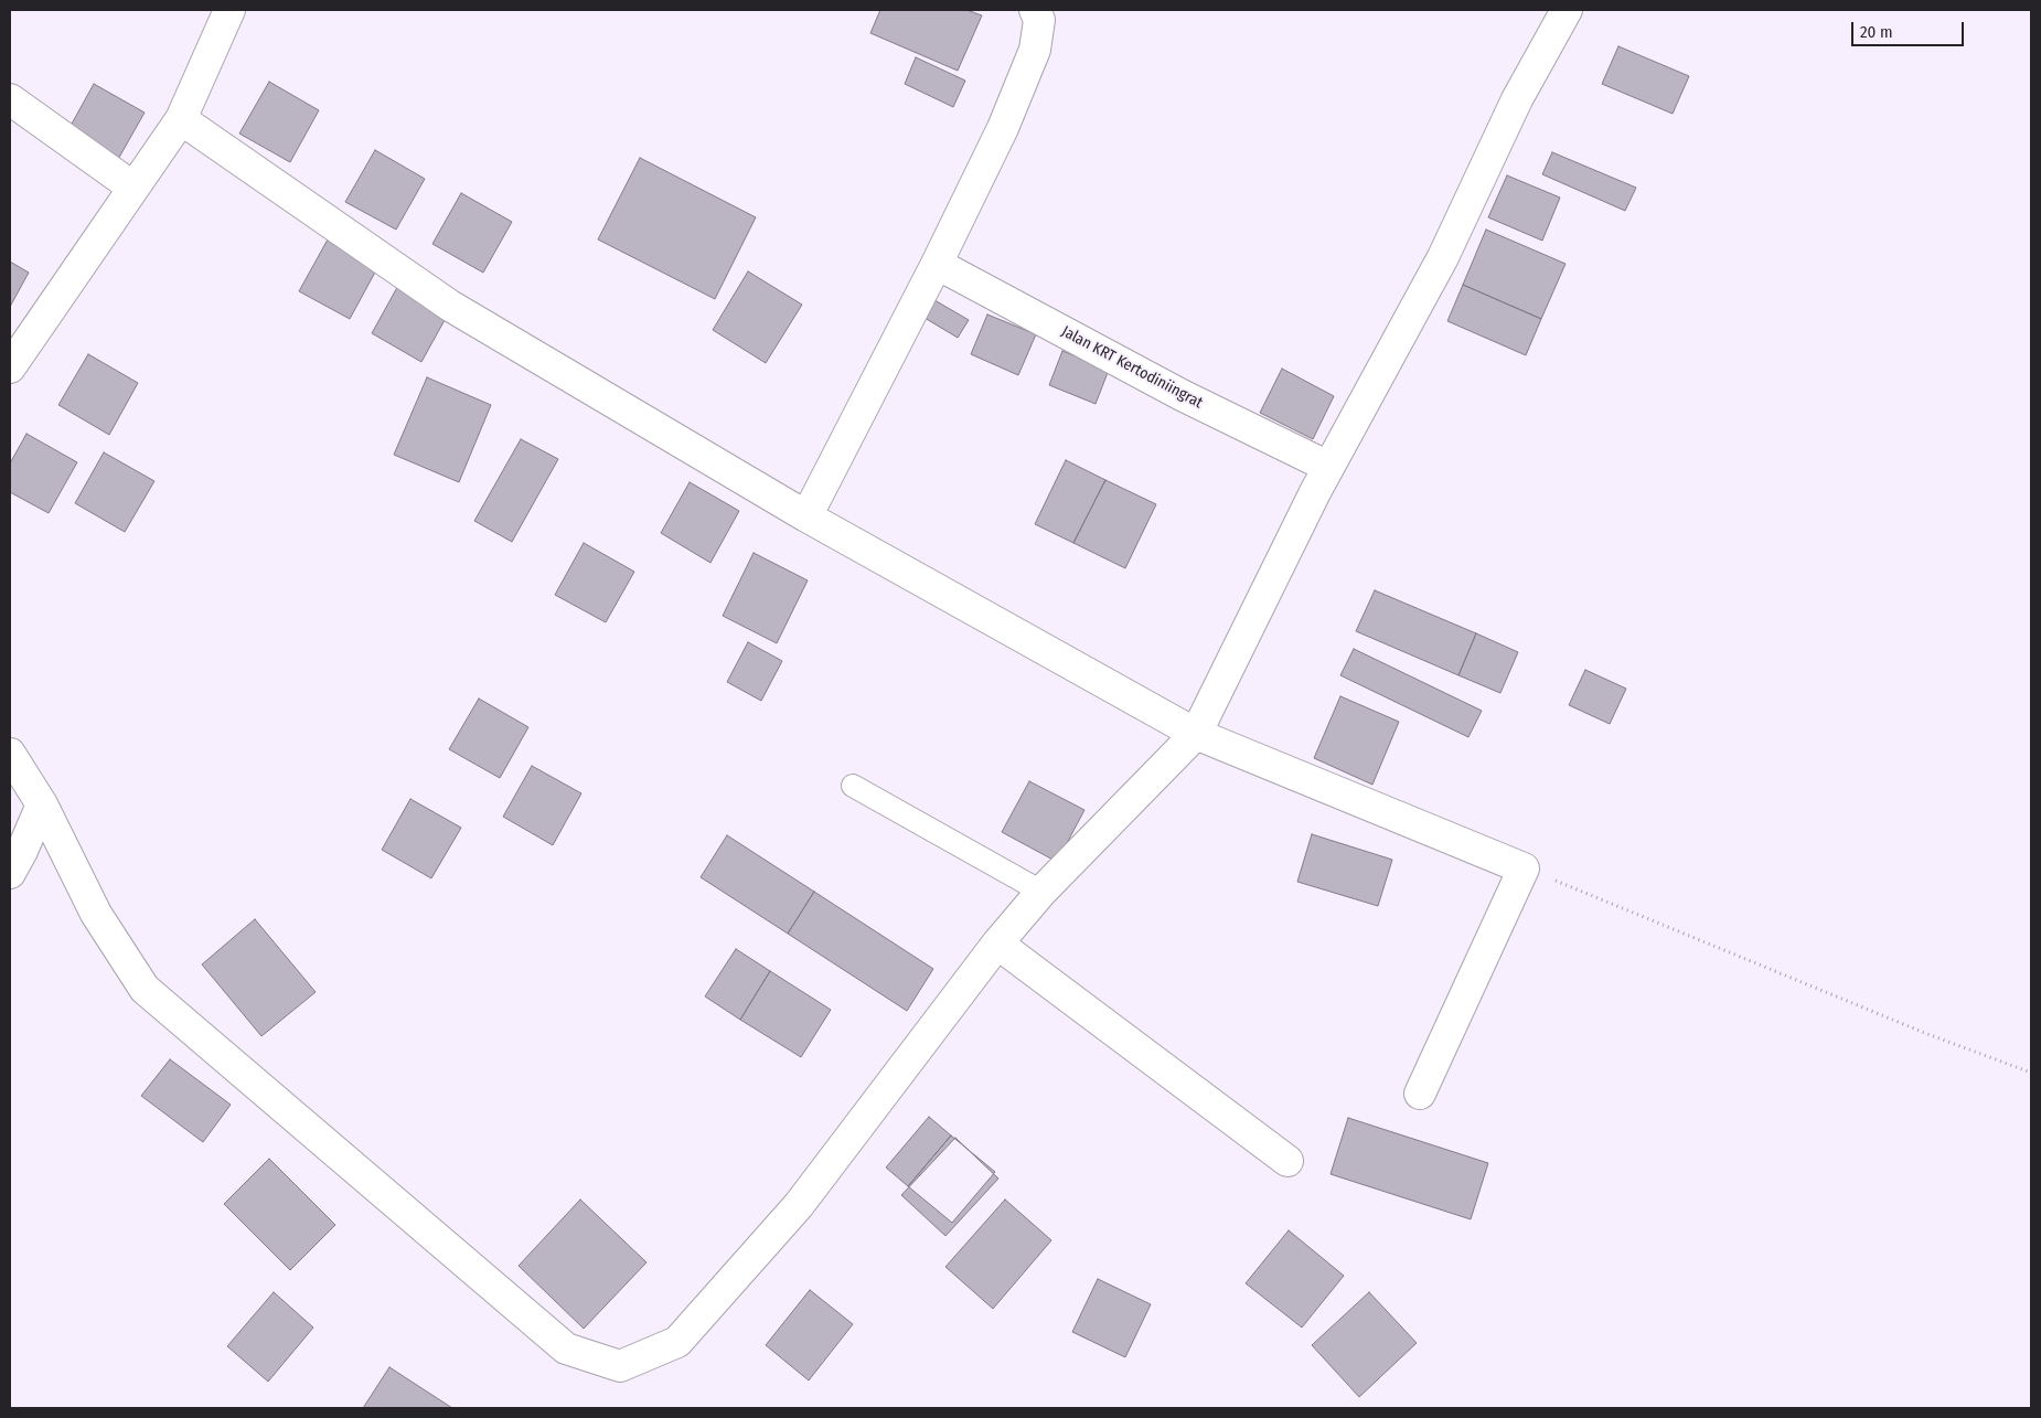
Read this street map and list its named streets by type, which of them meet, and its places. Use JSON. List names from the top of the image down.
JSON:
{
  "streets": {
    "street": ["Jalan KRT Kertodiniingrat"]
  },
  "scale_bar": "20 m"
}
